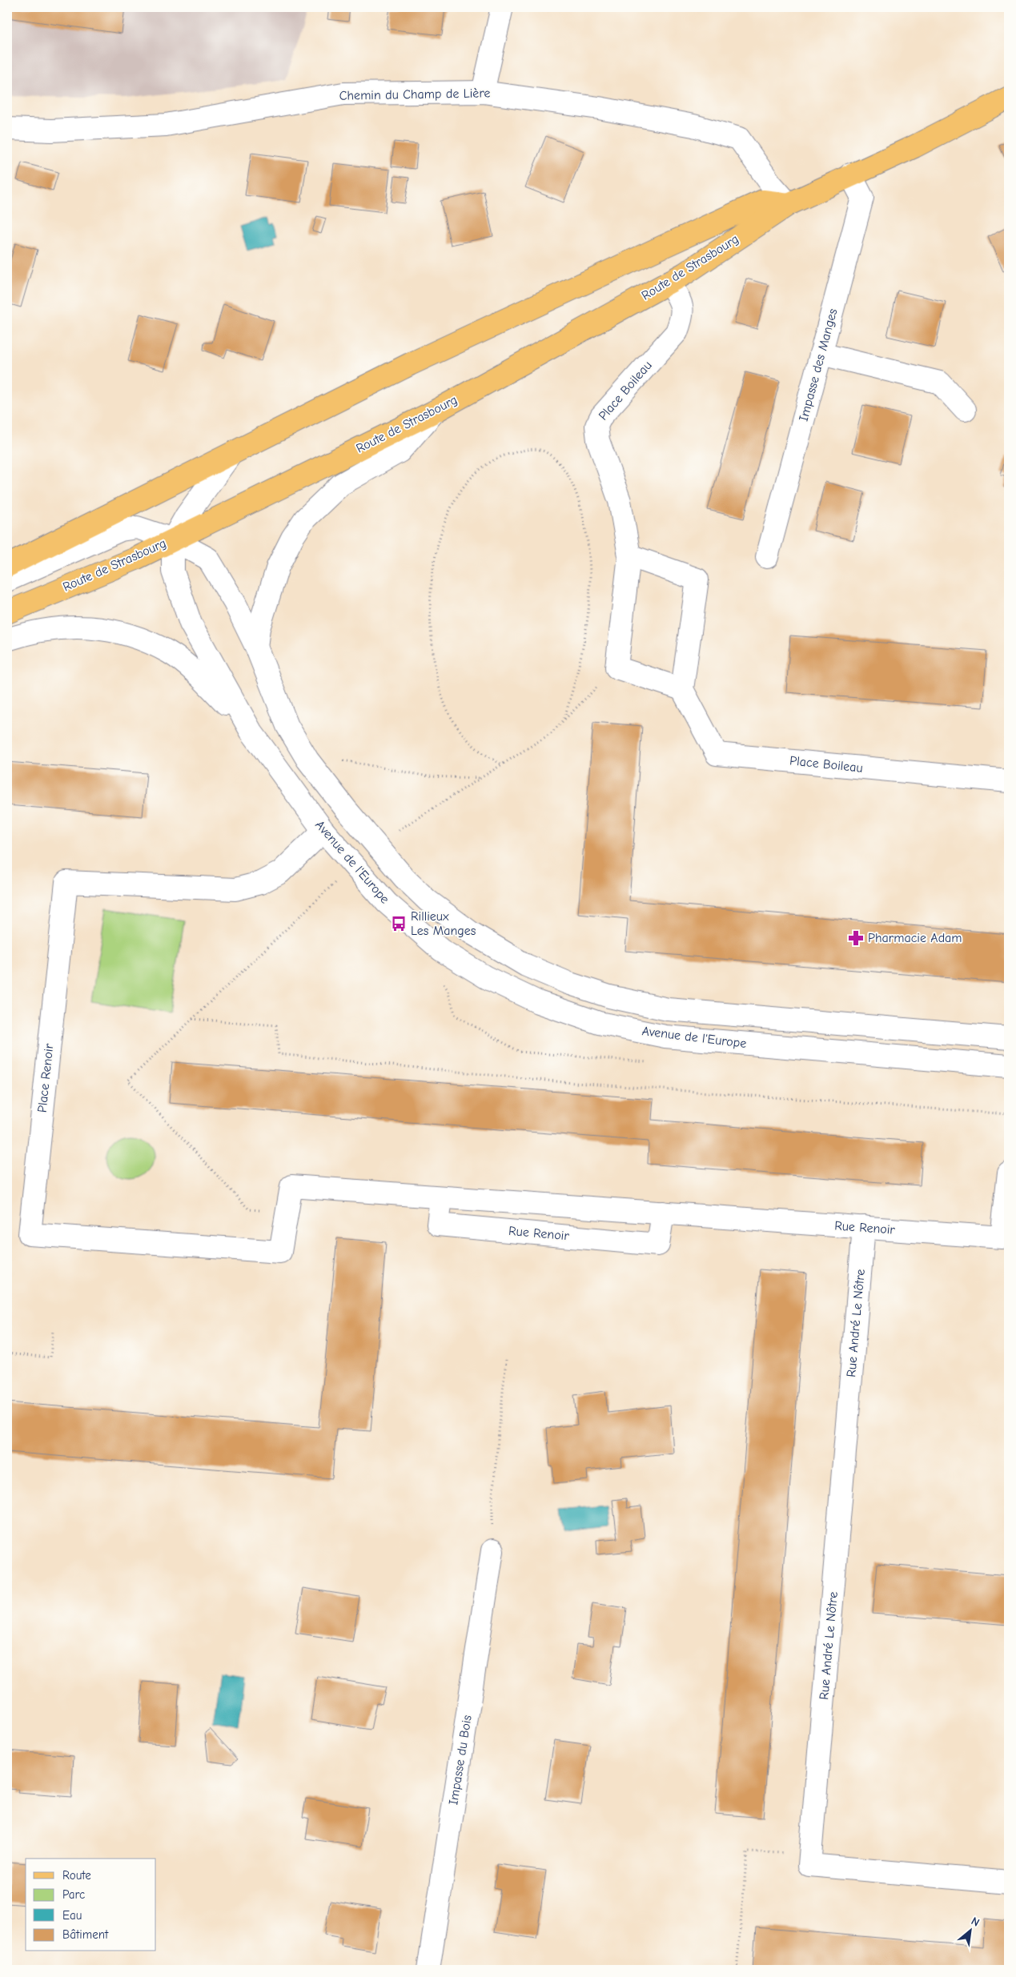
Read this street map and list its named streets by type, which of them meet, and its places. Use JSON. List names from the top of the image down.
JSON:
{
  "streets": {
    "main road": ["Route de Strasbourg"],
    "street": [
      "Chemin du Champ de Lière",
      "Impasse des Manges",
      "Place Boileau",
      "Avenue de l'Europe",
      "Place Renoir",
      "Rue Renoir",
      "Rue André Le Nôtre",
      "Impasse du Bois"
    ]
  },
  "crossings": [
    ["Chemin du Champ de Lière", "Route de Strasbourg"],
    ["Route de Strasbourg", "Impasse des Manges"],
    ["Route de Strasbourg", "Place Boileau"],
    ["Route de Strasbourg", "Avenue de l'Europe"],
    ["Avenue de l'Europe", "Place Renoir"],
    ["Place Renoir", "Rue Renoir"],
    ["Rue Renoir", "Rue André Le Nôtre"]
  ],
  "places": {
    "bus stop": ["Rillieux Les Manges"],
    "pharmacy": ["Pharmacie Adam"]
  },
  "legend": [
    "Route",
    "Parc",
    "Eau",
    "Bâtiment"
  ],
  "north": "top right"
}
